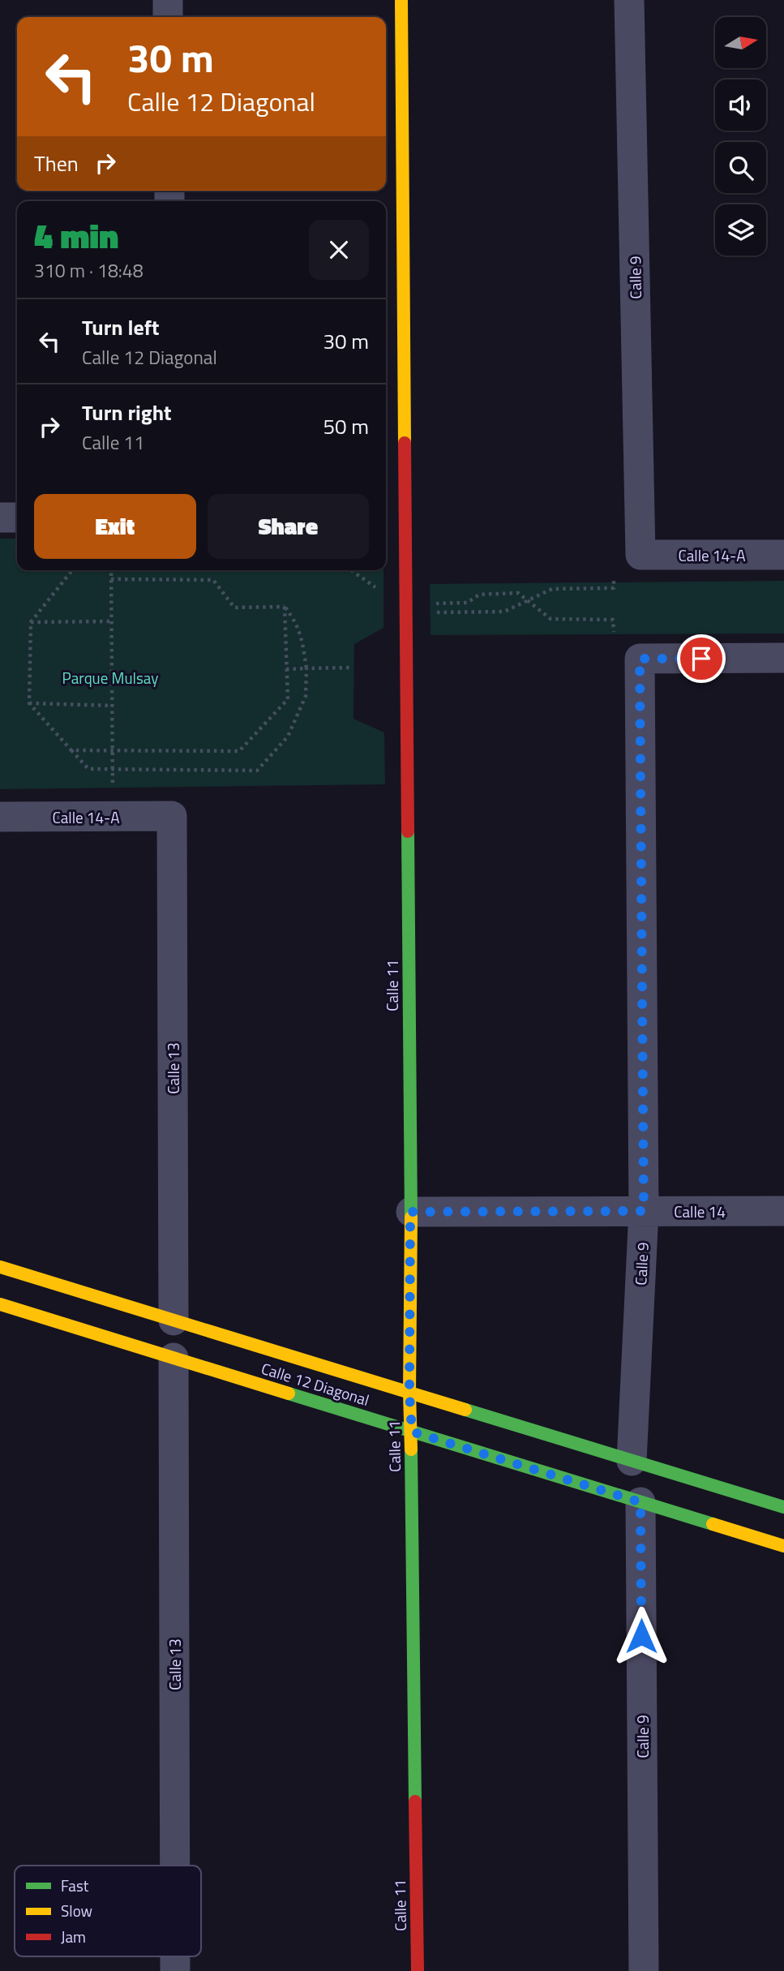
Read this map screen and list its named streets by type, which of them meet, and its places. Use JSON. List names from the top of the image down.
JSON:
{
  "streets": {
    "street": [
      "Calle 9",
      "Calle 14-A",
      "Calle 11",
      "Calle 13",
      "Calle 14",
      "Calle 12 Diagonal"
    ]
  },
  "crossings": [
    ["Calle 9", "Calle 14-A"],
    ["Calle 9", "Calle 14"],
    ["Calle 9", "Calle 12 Diagonal"],
    ["Calle 14-A", "Calle 13"],
    ["Calle 11", "Calle 14"],
    ["Calle 11", "Calle 12 Diagonal"],
    ["Calle 13", "Calle 12 Diagonal"]
  ],
  "parks": ["Parque Mulsay"],
  "legend": ["Fast", "Slow", "Jam"],
  "north": "right",
  "page": {
    "turn": ["30 m", "Calle 12 Diagonal"],
    "then": "Then",
    "heading": ["4 min", "310 m · 18:48"],
    "list": [
      {
        "name": "Turn left",
        "note": "Calle 12 Diagonal",
        "value": "30 m"
      },
      {
        "name": "Turn right",
        "note": "Calle 11",
        "value": "50 m"
      }
    ],
    "buttons": ["Exit", "Share"]
  }
}
